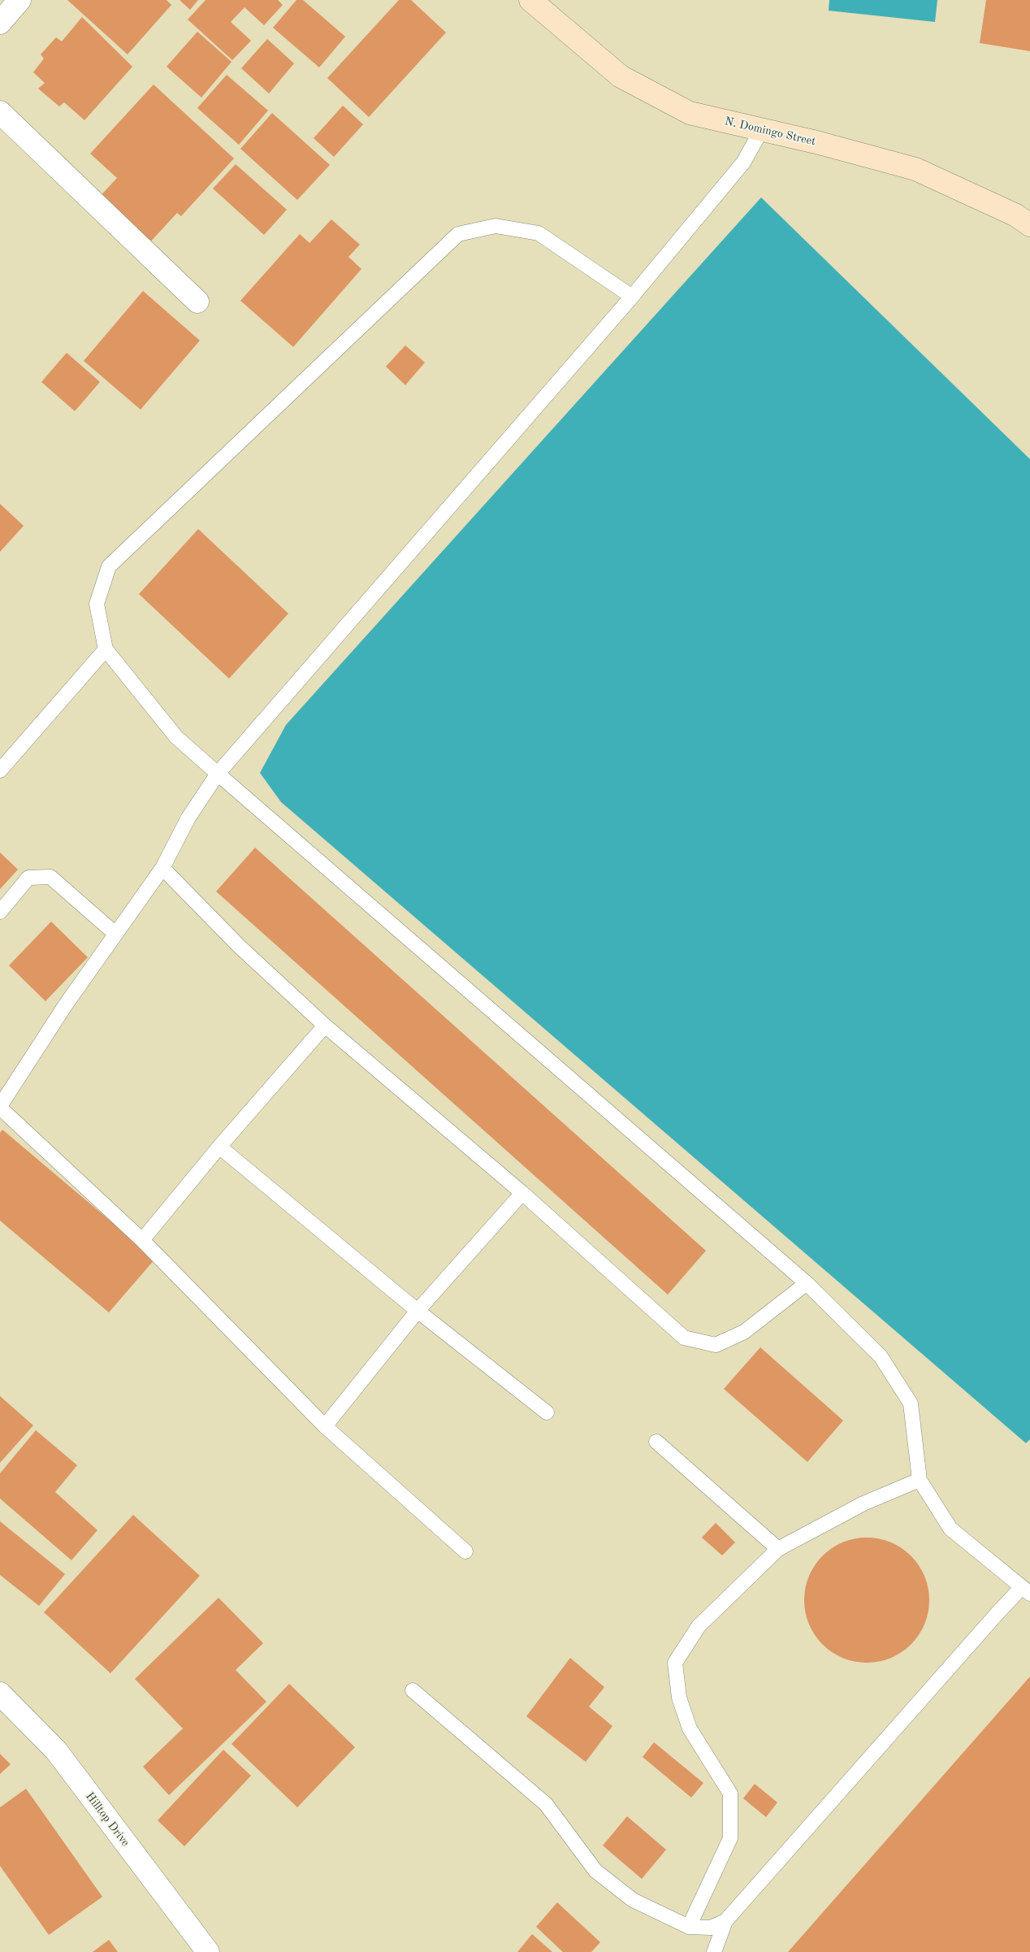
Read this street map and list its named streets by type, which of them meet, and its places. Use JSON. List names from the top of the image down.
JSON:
{
  "streets": {
    "main road": ["N. Domingo Street"],
    "street": ["Hilltop Drive"]
  }
}
